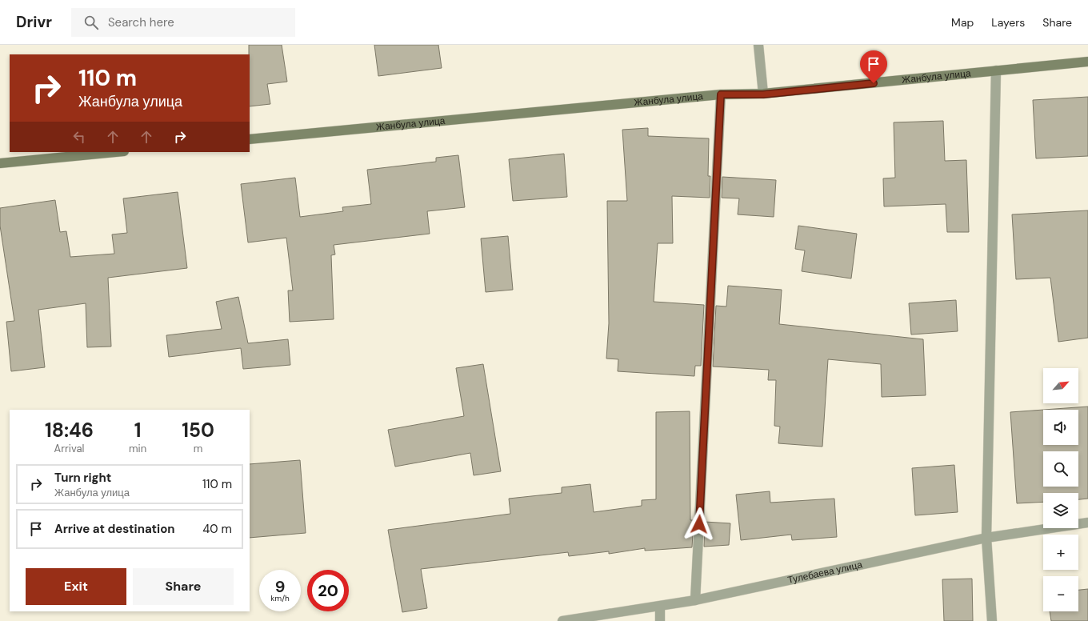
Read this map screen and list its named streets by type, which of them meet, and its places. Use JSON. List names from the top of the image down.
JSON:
{
  "streets": {
    "street": ["Жанбула улица", "Тулебаева улица"]
  },
  "north": "top right",
  "page": {
    "header": "Drivr",
    "search": "Search here",
    "nav": ["Map", "Layers", "Share"],
    "turn": ["110 m", "Жанбула улица"],
    "map_buttons": ["+", "−"],
    "eta": [
      "18:46",
      "Arrival",
      "1",
      "min",
      "150",
      "m"
    ],
    "list": [
      {
        "name": "Turn right",
        "note": "Жанбула улица",
        "value": "110 m"
      },
      {
        "name": "Arrive at destination",
        "value": "40 m"
      }
    ],
    "buttons": ["Exit", "Share"],
    "speed": "9 km/h",
    "limit": "20"
  }
}
